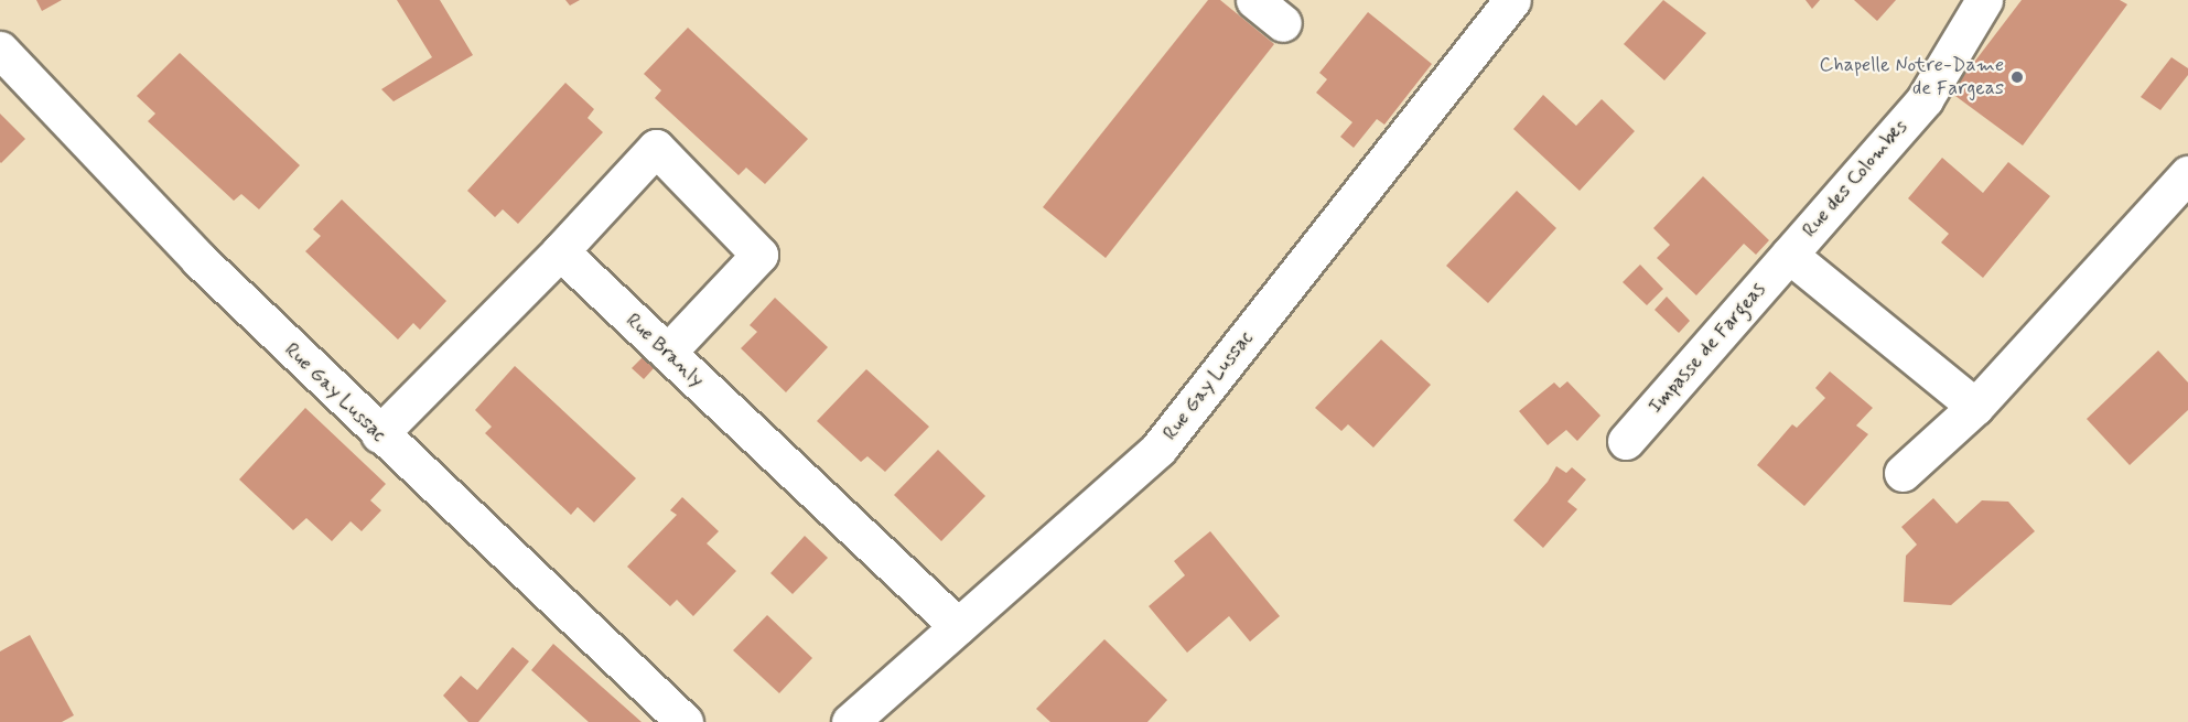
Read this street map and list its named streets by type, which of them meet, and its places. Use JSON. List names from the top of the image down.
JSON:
{
  "streets": {
    "street": [
      "Rue des Colombes",
      "Impasse de Fargeas",
      "Rue Branly",
      "Rue Gay Lussac"
    ]
  },
  "crossings": [
    ["Rue des Colombes", "Impasse de Fargeas"],
    ["Rue Branly", "Rue Gay Lussac"]
  ],
  "places": ["Chapelle Notre-Dame de Fargeas"]
}
